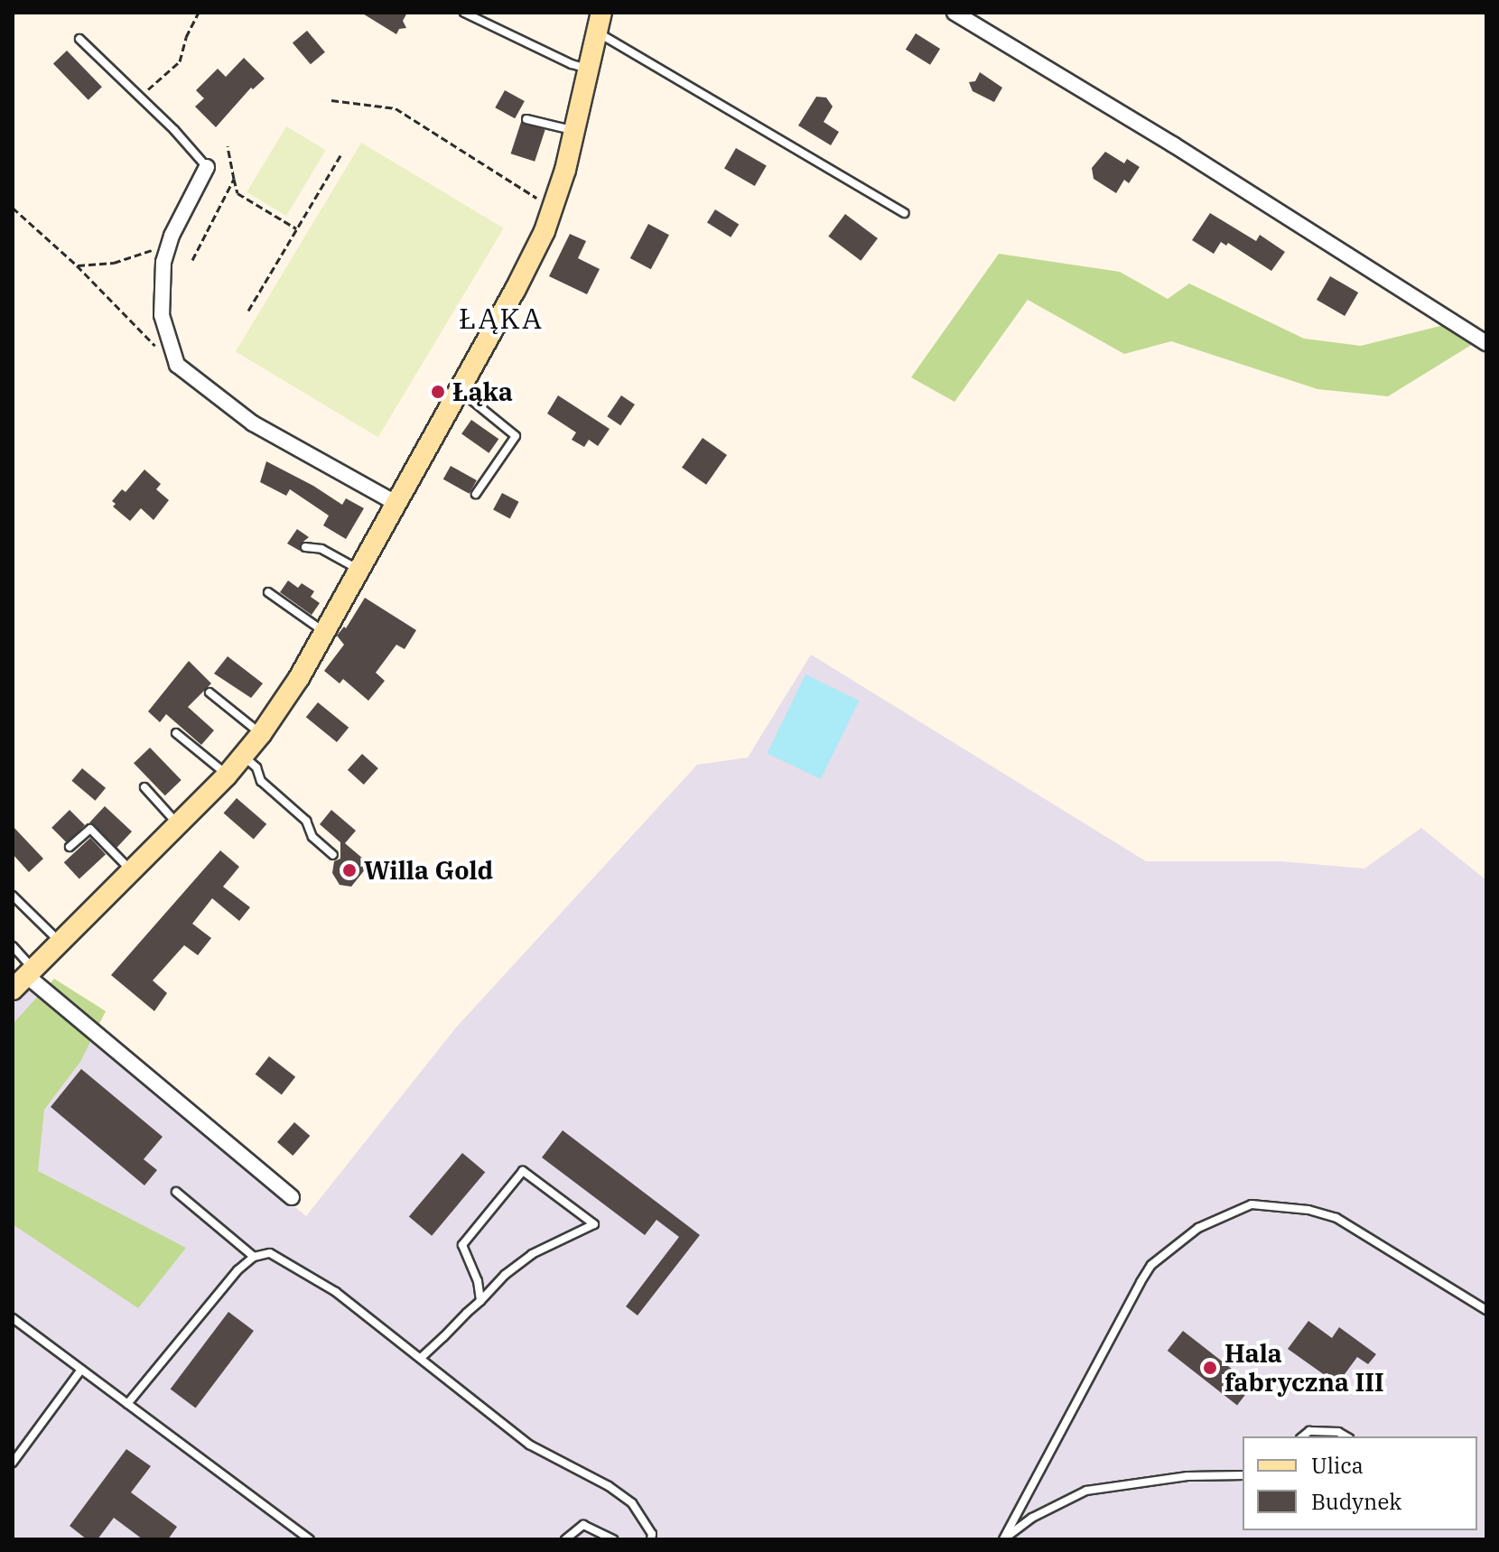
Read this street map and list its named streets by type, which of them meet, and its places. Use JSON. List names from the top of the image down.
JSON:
{
  "districts": ["ŁĄKA"],
  "places": ["Łąka", "Willa Gold", "Hala fabryczna III"],
  "legend": ["Ulica", "Budynek"]
}
